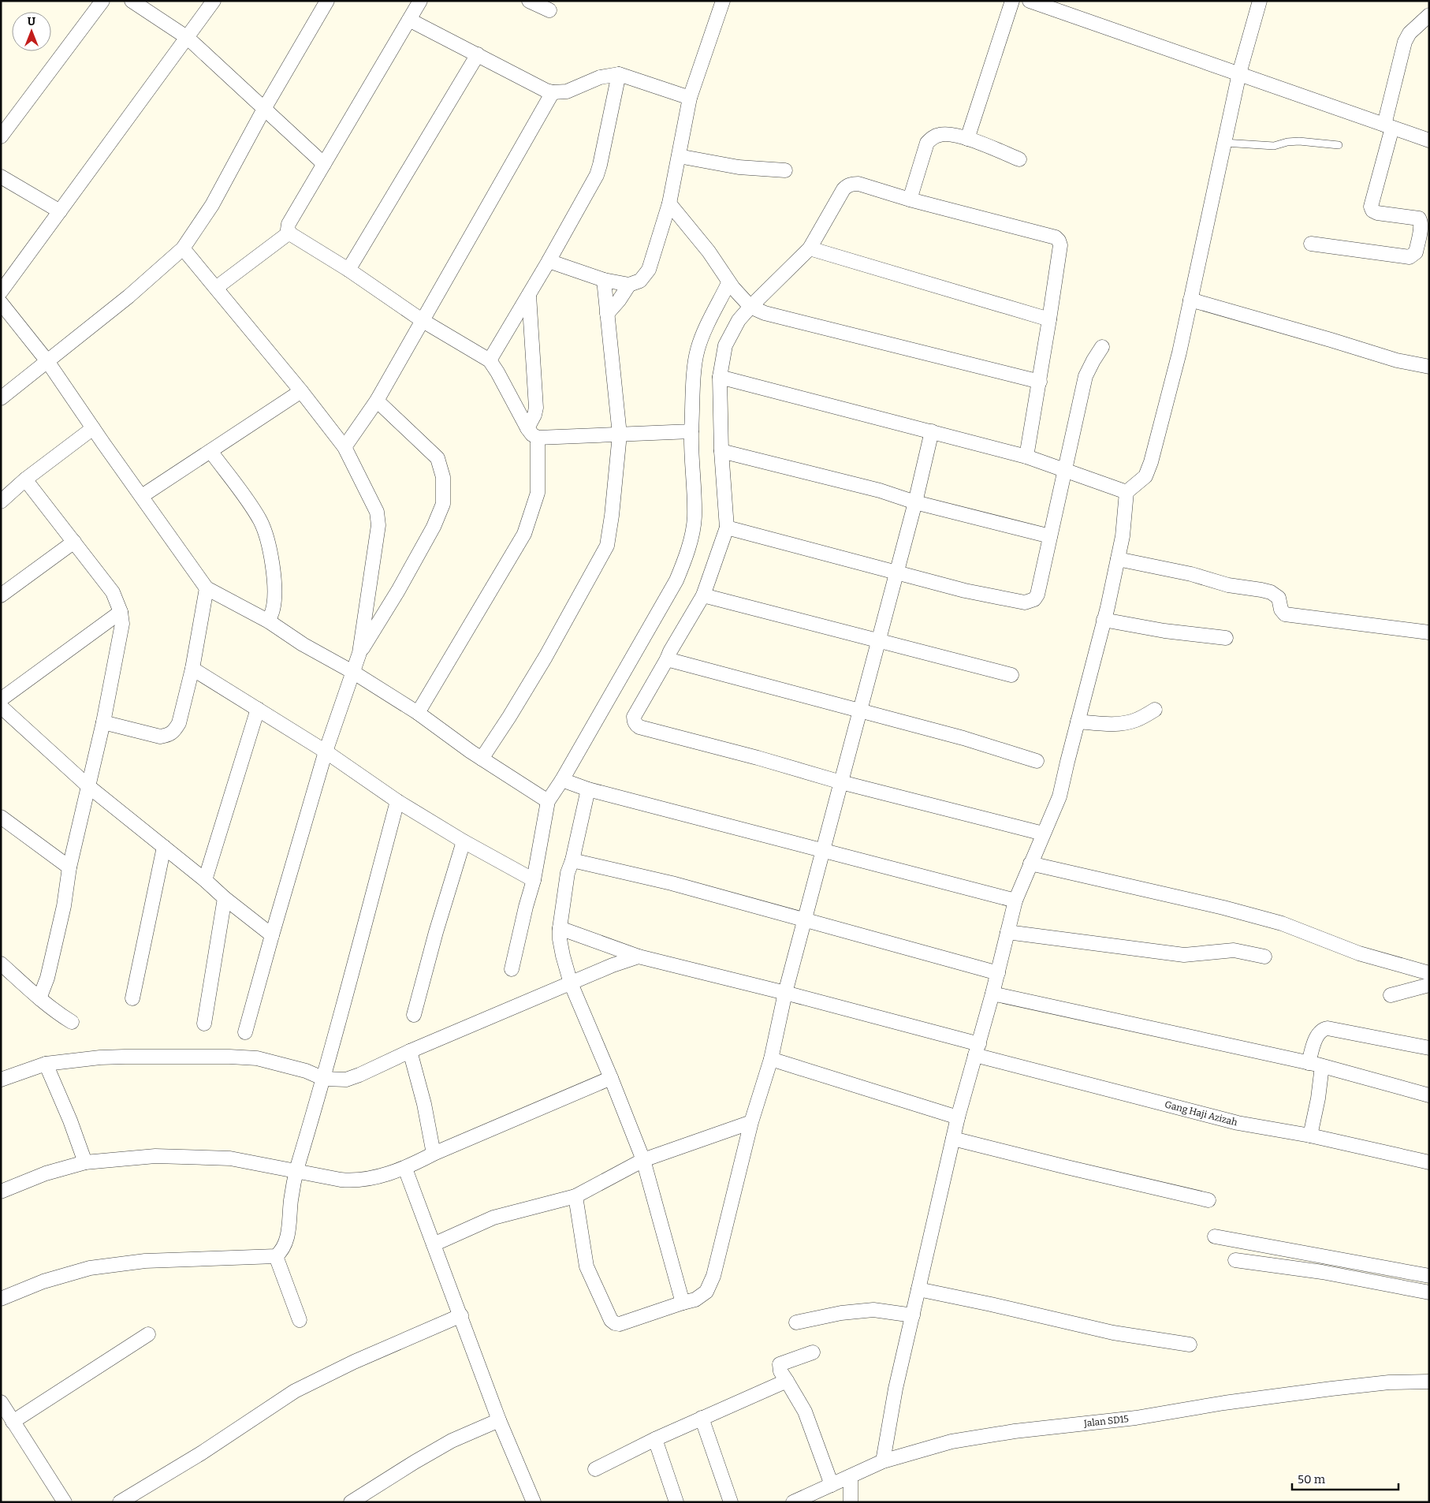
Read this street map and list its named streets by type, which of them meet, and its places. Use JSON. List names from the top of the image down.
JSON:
{
  "streets": {
    "street": ["Gang Haji Azizah", "Jalan SD15"]
  },
  "scale_bar": "50 m",
  "north": "top"
}
